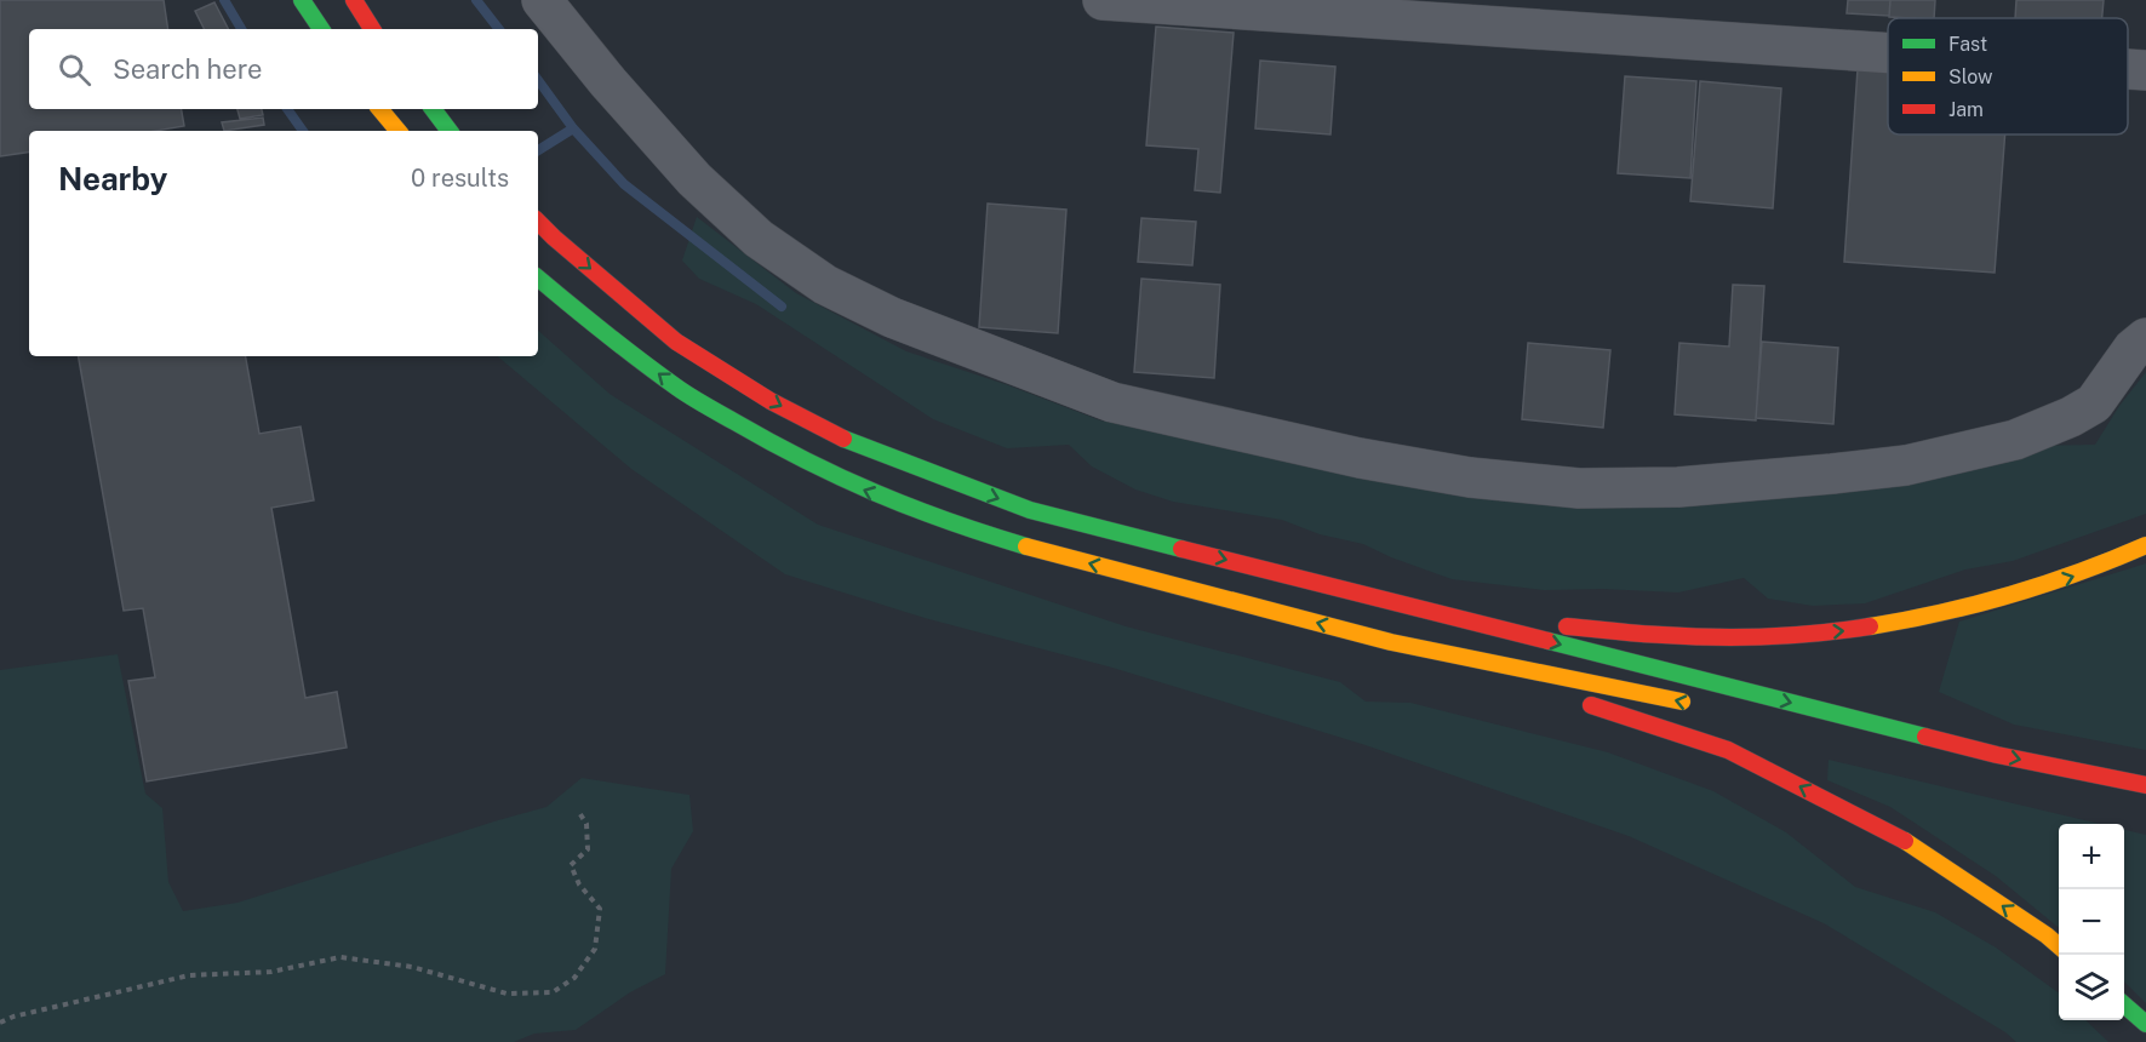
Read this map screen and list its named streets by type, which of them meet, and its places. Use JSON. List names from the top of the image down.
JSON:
{
  "legend": ["Fast", "Slow", "Jam"],
  "page": {
    "search": "Search here",
    "heading": ["Nearby", "0 results"],
    "map_buttons": ["+", "−"]
  }
}
